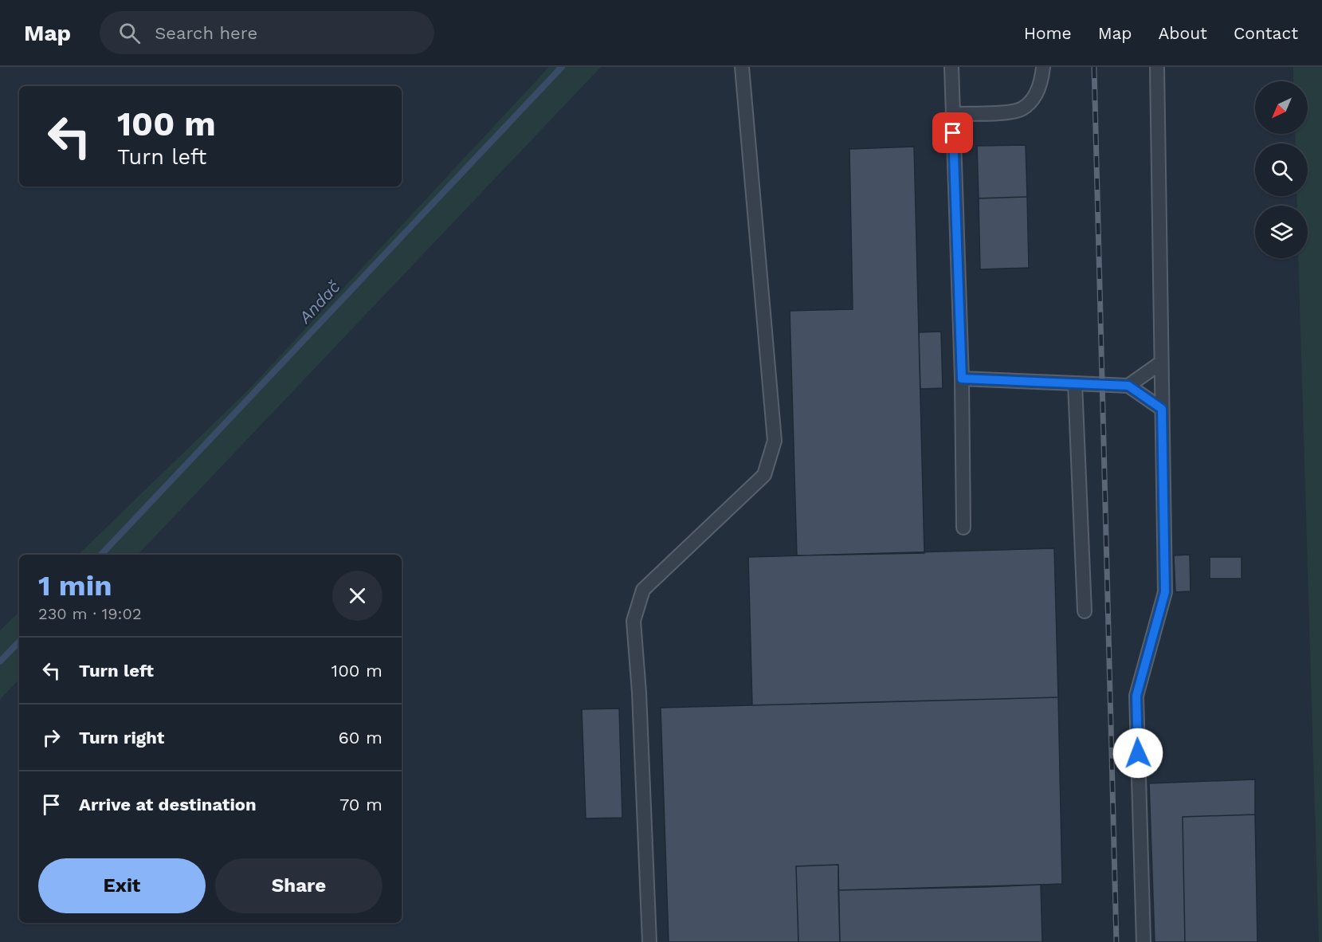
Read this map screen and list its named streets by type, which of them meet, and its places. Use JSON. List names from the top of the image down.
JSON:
{
  "water": ["Andač"],
  "north": "bottom left",
  "page": {
    "header": "Map",
    "search": "Search here",
    "nav": [
      "Home",
      "Map",
      "About",
      "Contact"
    ],
    "turn": ["100 m", "Turn left"],
    "heading": ["1 min", "230 m · 19:02"],
    "list": [
      {
        "name": "Turn left",
        "value": "100 m"
      },
      {
        "name": "Turn right",
        "value": "60 m"
      },
      {
        "name": "Arrive at destination",
        "value": "70 m"
      }
    ],
    "buttons": ["Exit", "Share"]
  }
}
